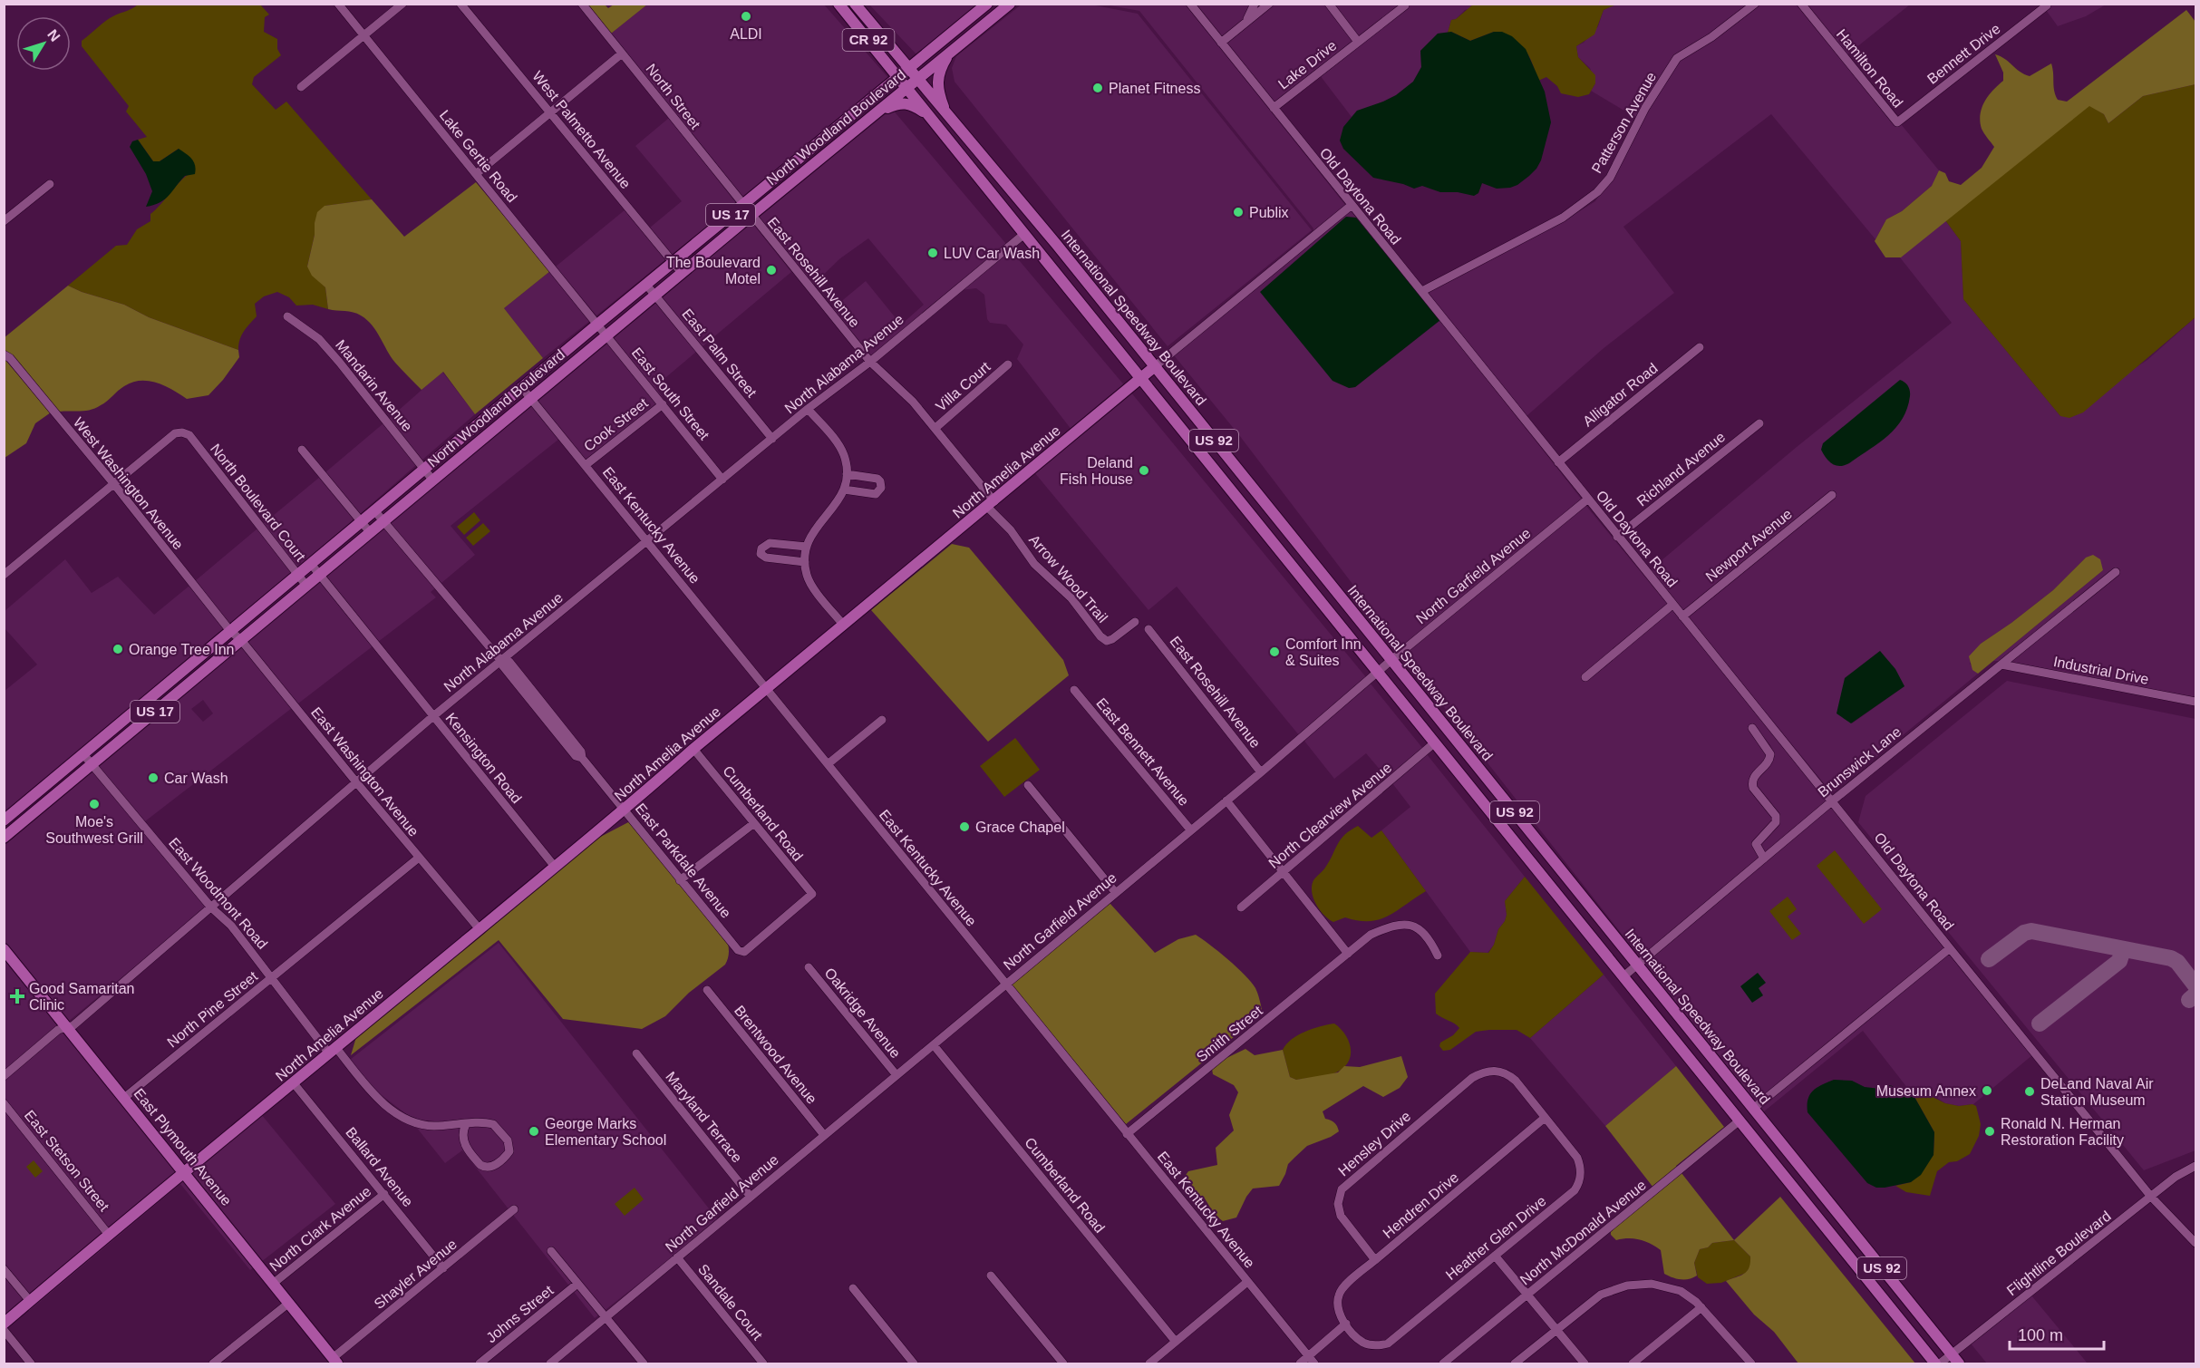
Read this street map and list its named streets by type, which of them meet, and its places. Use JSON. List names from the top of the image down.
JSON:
{
  "streets": {
    "main road": [
      "CR 92",
      "North Woodland Boulevard",
      "US 17",
      "International Speedway Boulevard",
      "US 92",
      "North Amelia Avenue",
      "East Plymouth Avenue"
    ],
    "street": [
      "Bennett Drive",
      "Lake Drive",
      "Hamilton Road",
      "North Street",
      "Patterson Avenue",
      "West Palmetto Avenue",
      "Lake Gertie Road",
      "Old Daytona Road",
      "East Rosehill Avenue",
      "East Palm Street",
      "North Alabama Avenue",
      "Mandarin Avenue",
      "Villa Court",
      "East South Street",
      "Alligator Road",
      "Cook Street",
      "Richland Avenue",
      "West Washington Avenue",
      "North Boulevard Court",
      "East Kentucky Avenue",
      "Newport Avenue",
      "North Garfield Avenue",
      "Arrow Wood Trail",
      "Industrial Drive",
      "East Bennett Avenue",
      "Kensington Road",
      "Brunswick Lane",
      "East Washington Avenue",
      "Cumberland Road",
      "North Clearview Avenue",
      "East Parkdale Avenue",
      "East Woodmont Road",
      "North Pine Street",
      "Oakridge Avenue",
      "Smith Street",
      "Brentwood Avenue",
      "Maryland Terrace",
      "Hensley Drive",
      "East Stetson Street",
      "Ballard Avenue",
      "Hendren Drive",
      "North Clark Avenue",
      "North McDonald Avenue",
      "Heather Glen Drive",
      "Flightline Boulevard",
      "Shayler Avenue",
      "Sandale Court",
      "Johns Street"
    ]
  },
  "crossings": [
    ["CR 92", "North Woodland Boulevard"],
    ["CR 92", "US 92"],
    ["Bennett Drive", "Hamilton Road"],
    ["Lake Drive", "Old Daytona Road"],
    ["North Street", "North Woodland Boulevard"],
    ["North Street", "East Rosehill Avenue"],
    ["Patterson Avenue", "Old Daytona Road"],
    ["North Woodland Boulevard", "West Palmetto Avenue"],
    ["North Woodland Boulevard", "Lake Gertie Road"],
    ["North Woodland Boulevard", "East Rosehill Avenue"],
    ["North Woodland Boulevard", "International Speedway Boulevard"],
    ["North Woodland Boulevard", "East Palm Street"],
    ["North Woodland Boulevard", "Mandarin Avenue"],
    ["North Woodland Boulevard", "East South Street"],
    ["North Woodland Boulevard", "US 92"],
    ["North Woodland Boulevard", "West Washington Avenue"],
    ["North Woodland Boulevard", "North Boulevard Court"],
    ["North Woodland Boulevard", "East Kentucky Avenue"],
    ["North Woodland Boulevard", "Kensington Road"],
    ["North Woodland Boulevard", "East Washington Avenue"],
    ["North Woodland Boulevard", "East Parkdale Avenue"],
    ["North Woodland Boulevard", "East Woodmont Road"],
    ["Lake Gertie Road", "East South Street"],
    ["Old Daytona Road", "Alligator Road"],
    ["Old Daytona Road", "Richland Avenue"],
    ["Old Daytona Road", "North Amelia Avenue"],
    ["Old Daytona Road", "Newport Avenue"],
    ["Old Daytona Road", "North Garfield Avenue"],
    ["Old Daytona Road", "Brunswick Lane"],
    ["Old Daytona Road", "Flightline Boulevard"],
    ["East Rosehill Avenue", "North Alabama Avenue"],
    ["East Rosehill Avenue", "Villa Court"],
    ["East Rosehill Avenue", "North Amelia Avenue"],
    ["East Rosehill Avenue", "North Garfield Avenue"],
    ["East Rosehill Avenue", "Arrow Wood Trail"],
    ["International Speedway Boulevard", "North Amelia Avenue"],
    ["International Speedway Boulevard", "North Garfield Avenue"],
    ["International Speedway Boulevard", "Brunswick Lane"],
    ["International Speedway Boulevard", "Flightline Boulevard"],
    ["East Palm Street", "North Alabama Avenue"],
    ["North Alabama Avenue", "East South Street"],
    ["North Alabama Avenue", "US 92"],
    ["North Alabama Avenue", "East Kentucky Avenue"],
    ["North Alabama Avenue", "Kensington Road"],
    ["North Alabama Avenue", "East Washington Avenue"],
    ["North Alabama Avenue", "East Parkdale Avenue"],
    ["North Alabama Avenue", "East Woodmont Road"],
    ["North Alabama Avenue", "East Plymouth Avenue"],
    ["East South Street", "Cook Street"],
    ["Cook Street", "East Kentucky Avenue"],
    ["US 92", "North Amelia Avenue"],
    ["US 92", "North Garfield Avenue"],
    ["US 92", "Brunswick Lane"],
    ["US 92", "North Clearview Avenue"],
    ["US 92", "North McDonald Avenue"],
    ["North Amelia Avenue", "East Kentucky Avenue"],
    ["North Amelia Avenue", "Arrow Wood Trail"],
    ["North Amelia Avenue", "Kensington Road"],
    ["North Amelia Avenue", "East Washington Avenue"],
    ["North Amelia Avenue", "Cumberland Road"],
    ["North Amelia Avenue", "East Parkdale Avenue"],
    ["North Amelia Avenue", "East Woodmont Road"],
    ["North Amelia Avenue", "East Plymouth Avenue"],
    ["North Amelia Avenue", "East Stetson Street"],
    ["North Amelia Avenue", "Ballard Avenue"],
    ["West Washington Avenue", "North Boulevard Court"],
    ["West Washington Avenue", "East Washington Avenue"],
    ["East Kentucky Avenue", "North Garfield Avenue"],
    ["East Kentucky Avenue", "Smith Street"],
    ["North Garfield Avenue", "East Bennett Avenue"],
    ["North Garfield Avenue", "Cumberland Road"],
    ["North Garfield Avenue", "Oakridge Avenue"],
    ["North Garfield Avenue", "Brentwood Avenue"],
    ["North Garfield Avenue", "Maryland Terrace"],
    ["North Garfield Avenue", "Sandale Court"],
    ["Industrial Drive", "Brunswick Lane"],
    ["East Washington Avenue", "North Pine Street"],
    ["Cumberland Road", "East Parkdale Avenue"],
    ["East Woodmont Road", "North Pine Street"],
    ["North Pine Street", "East Plymouth Avenue"],
    ["Hensley Drive", "Hendren Drive"],
    ["Hensley Drive", "Heather Glen Drive"],
    ["East Plymouth Avenue", "North Clark Avenue"],
    ["East Plymouth Avenue", "Shayler Avenue"],
    ["Ballard Avenue", "North Clark Avenue"],
    ["Ballard Avenue", "Shayler Avenue"],
    ["Hendren Drive", "Heather Glen Drive"]
  ],
  "places": {
    "other": [
      "ALDI",
      "Planet Fitness",
      "Publix",
      "LUV Car Wash",
      "The Boulevard Motel",
      "Deland Fish House",
      "Orange Tree Inn",
      "Comfort Inn & Suites",
      "Car Wash",
      "Moe's Southwest Grill",
      "Grace Chapel",
      "Museum Annex",
      "DeLand Naval Air Station Museum",
      "George Marks Elementary School",
      "Ronald N. Herman Restoration Facility"
    ],
    "health": ["Good Samaritan Clinic"]
  },
  "scale_bar": "100 m",
  "north": "top right"
}
